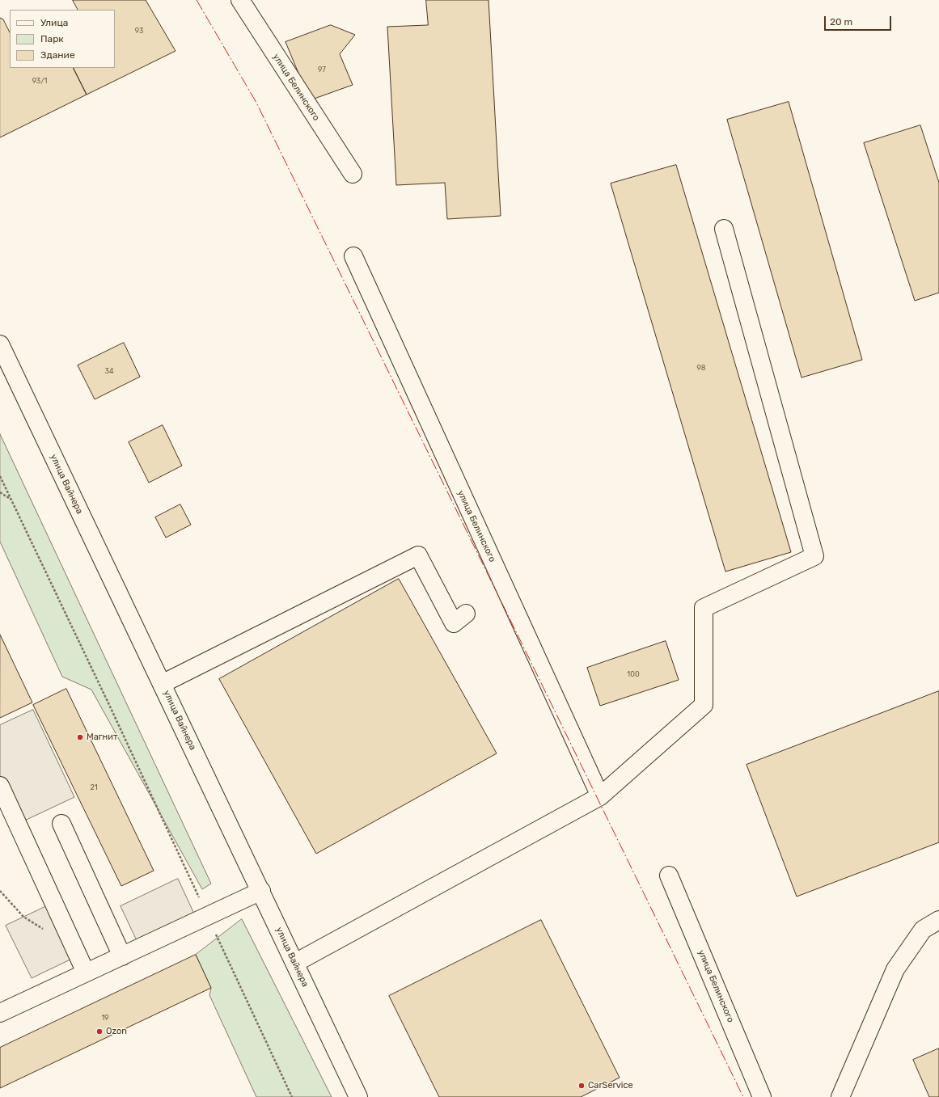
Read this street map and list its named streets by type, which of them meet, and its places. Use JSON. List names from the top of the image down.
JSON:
{
  "streets": {
    "main road": ["улица Белинского", "улица Вайнера"]
  },
  "places": ["Магнит", "Ozon", "CarService"],
  "house_numbers": [
    "93",
    "97",
    "93/1",
    "98",
    "34",
    "100",
    "21",
    "19"
  ],
  "legend": ["Улица", "Парк", "Здание"],
  "scale_bar": "20 m"
}
